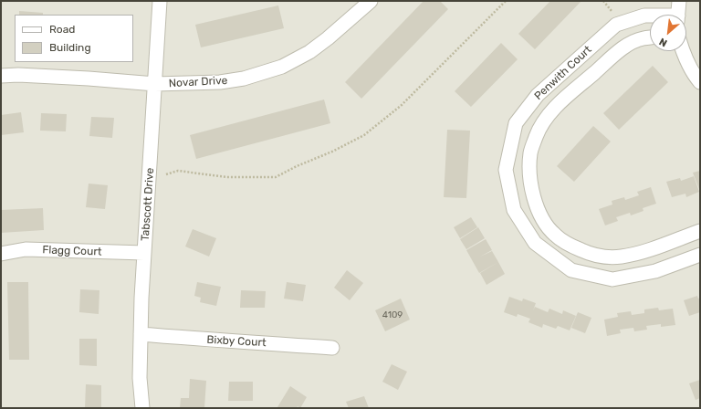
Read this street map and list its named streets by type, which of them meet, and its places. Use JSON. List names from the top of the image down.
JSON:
{
  "streets": {
    "street": [
      "Penwith Court",
      "Novar Drive",
      "Tabscott Drive",
      "Flagg Court",
      "Bixby Court"
    ]
  },
  "crossings": [
    ["Novar Drive", "Tabscott Drive"],
    ["Tabscott Drive", "Flagg Court"],
    ["Tabscott Drive", "Bixby Court"]
  ],
  "house_numbers": ["4109"],
  "legend": ["Road", "Building"],
  "north": "bottom left"
}
